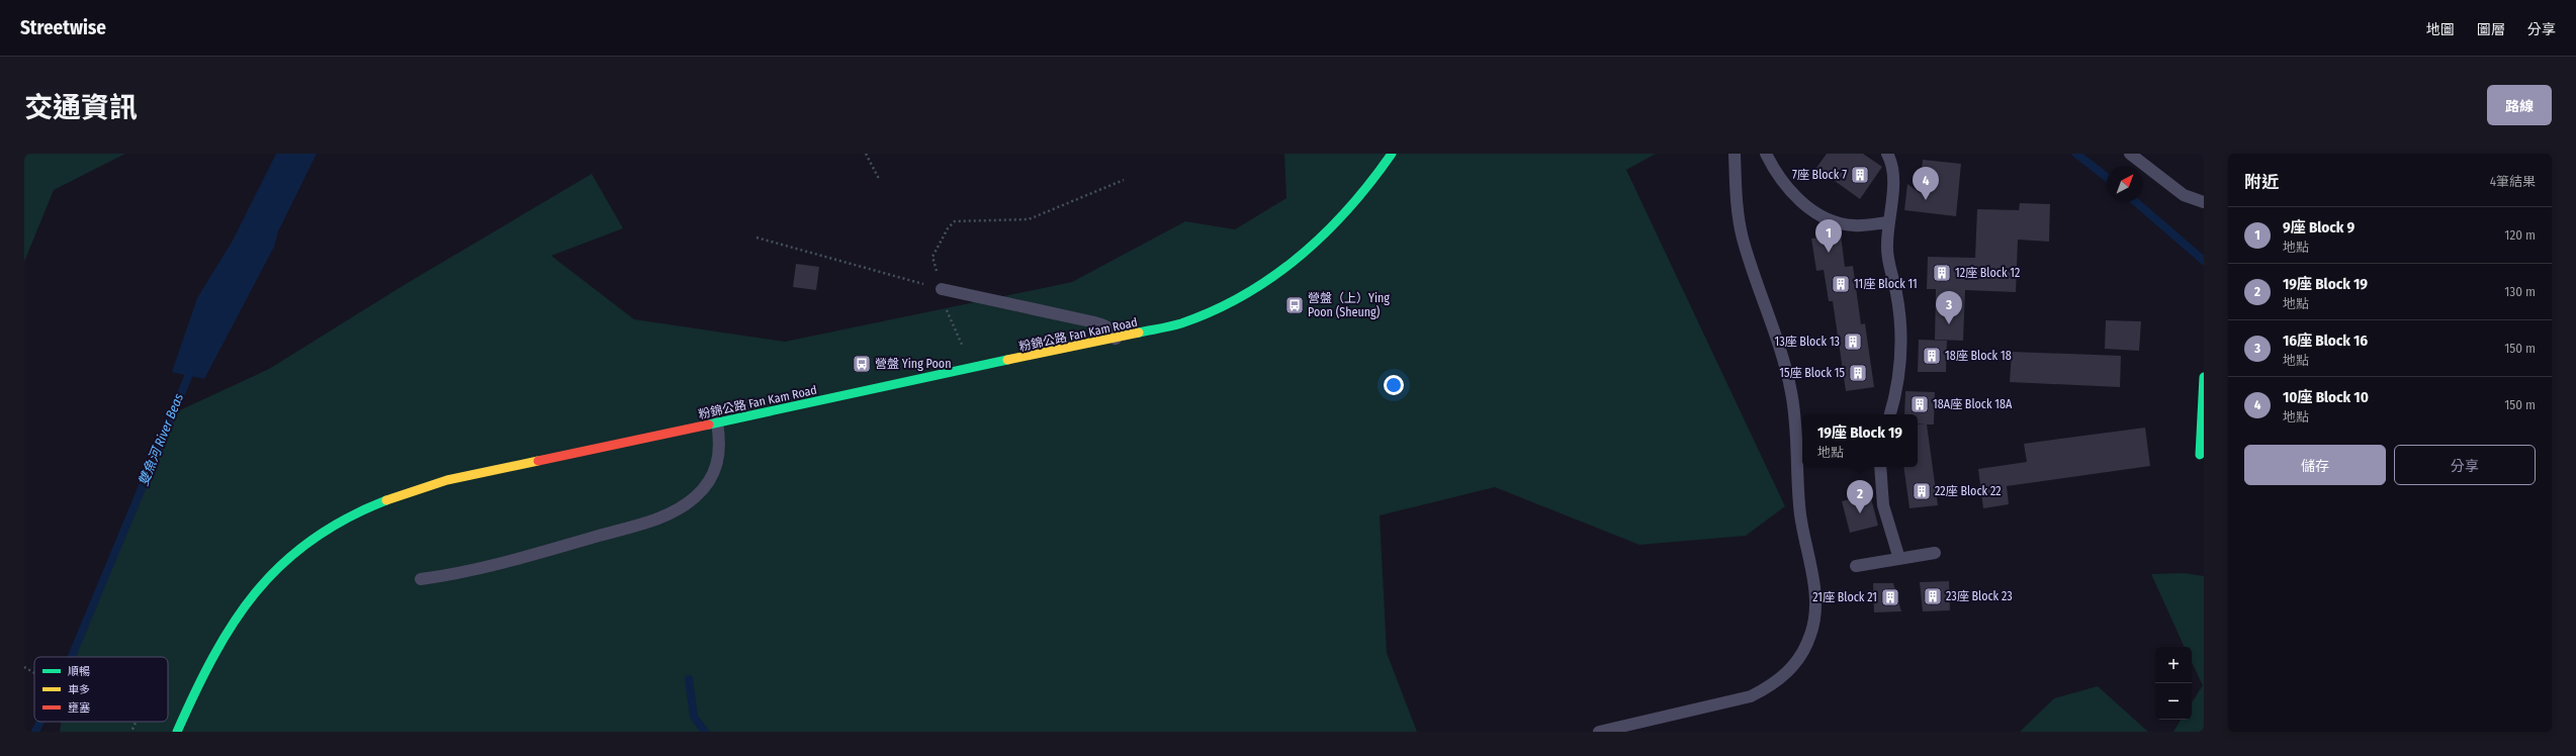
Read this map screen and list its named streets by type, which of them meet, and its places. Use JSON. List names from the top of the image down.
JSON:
{
  "streets": {
    "main road": ["粉錦公路 Fan Kam Road"]
  },
  "water": ["雙魚河 River Beas"],
  "places": {
    "building": [
      "7座 Block 7",
      "12座 Block 12",
      "11座 Block 11",
      "13座 Block 13",
      "18座 Block 18",
      "15座 Block 15",
      "18A座 Block 18A",
      "22座 Block 22",
      "23座 Block 23",
      "21座 Block 21"
    ],
    "bus stop": ["營盤（上）Ying Poon (Sheung)", "營盤 Ying Poon"]
  },
  "legend": ["順暢", "車多", "壅塞"],
  "north": "top right",
  "page": {
    "header": "Streetwise",
    "nav": ["地圖", "圖層", "分享"],
    "title": "交通資訊",
    "buttons": [
      "路線",
      ["儲存", "分享"]
    ],
    "heading": ["附近", "4筆結果"],
    "pins": [
      "4",
      "1",
      "3",
      "2"
    ],
    "list": [
      {
        "mark": "1",
        "name": "9座 Block 9",
        "note": "地點",
        "value": "120 m"
      },
      {
        "mark": "2",
        "name": "19座 Block 19",
        "note": "地點",
        "value": "130 m"
      },
      {
        "mark": "3",
        "name": "16座 Block 16",
        "note": "地點",
        "value": "150 m"
      },
      {
        "mark": "4",
        "name": "10座 Block 10",
        "note": "地點",
        "value": "150 m"
      }
    ],
    "popup": ["19座 Block 19", "地點"],
    "map_buttons": ["+", "−"]
  }
}
